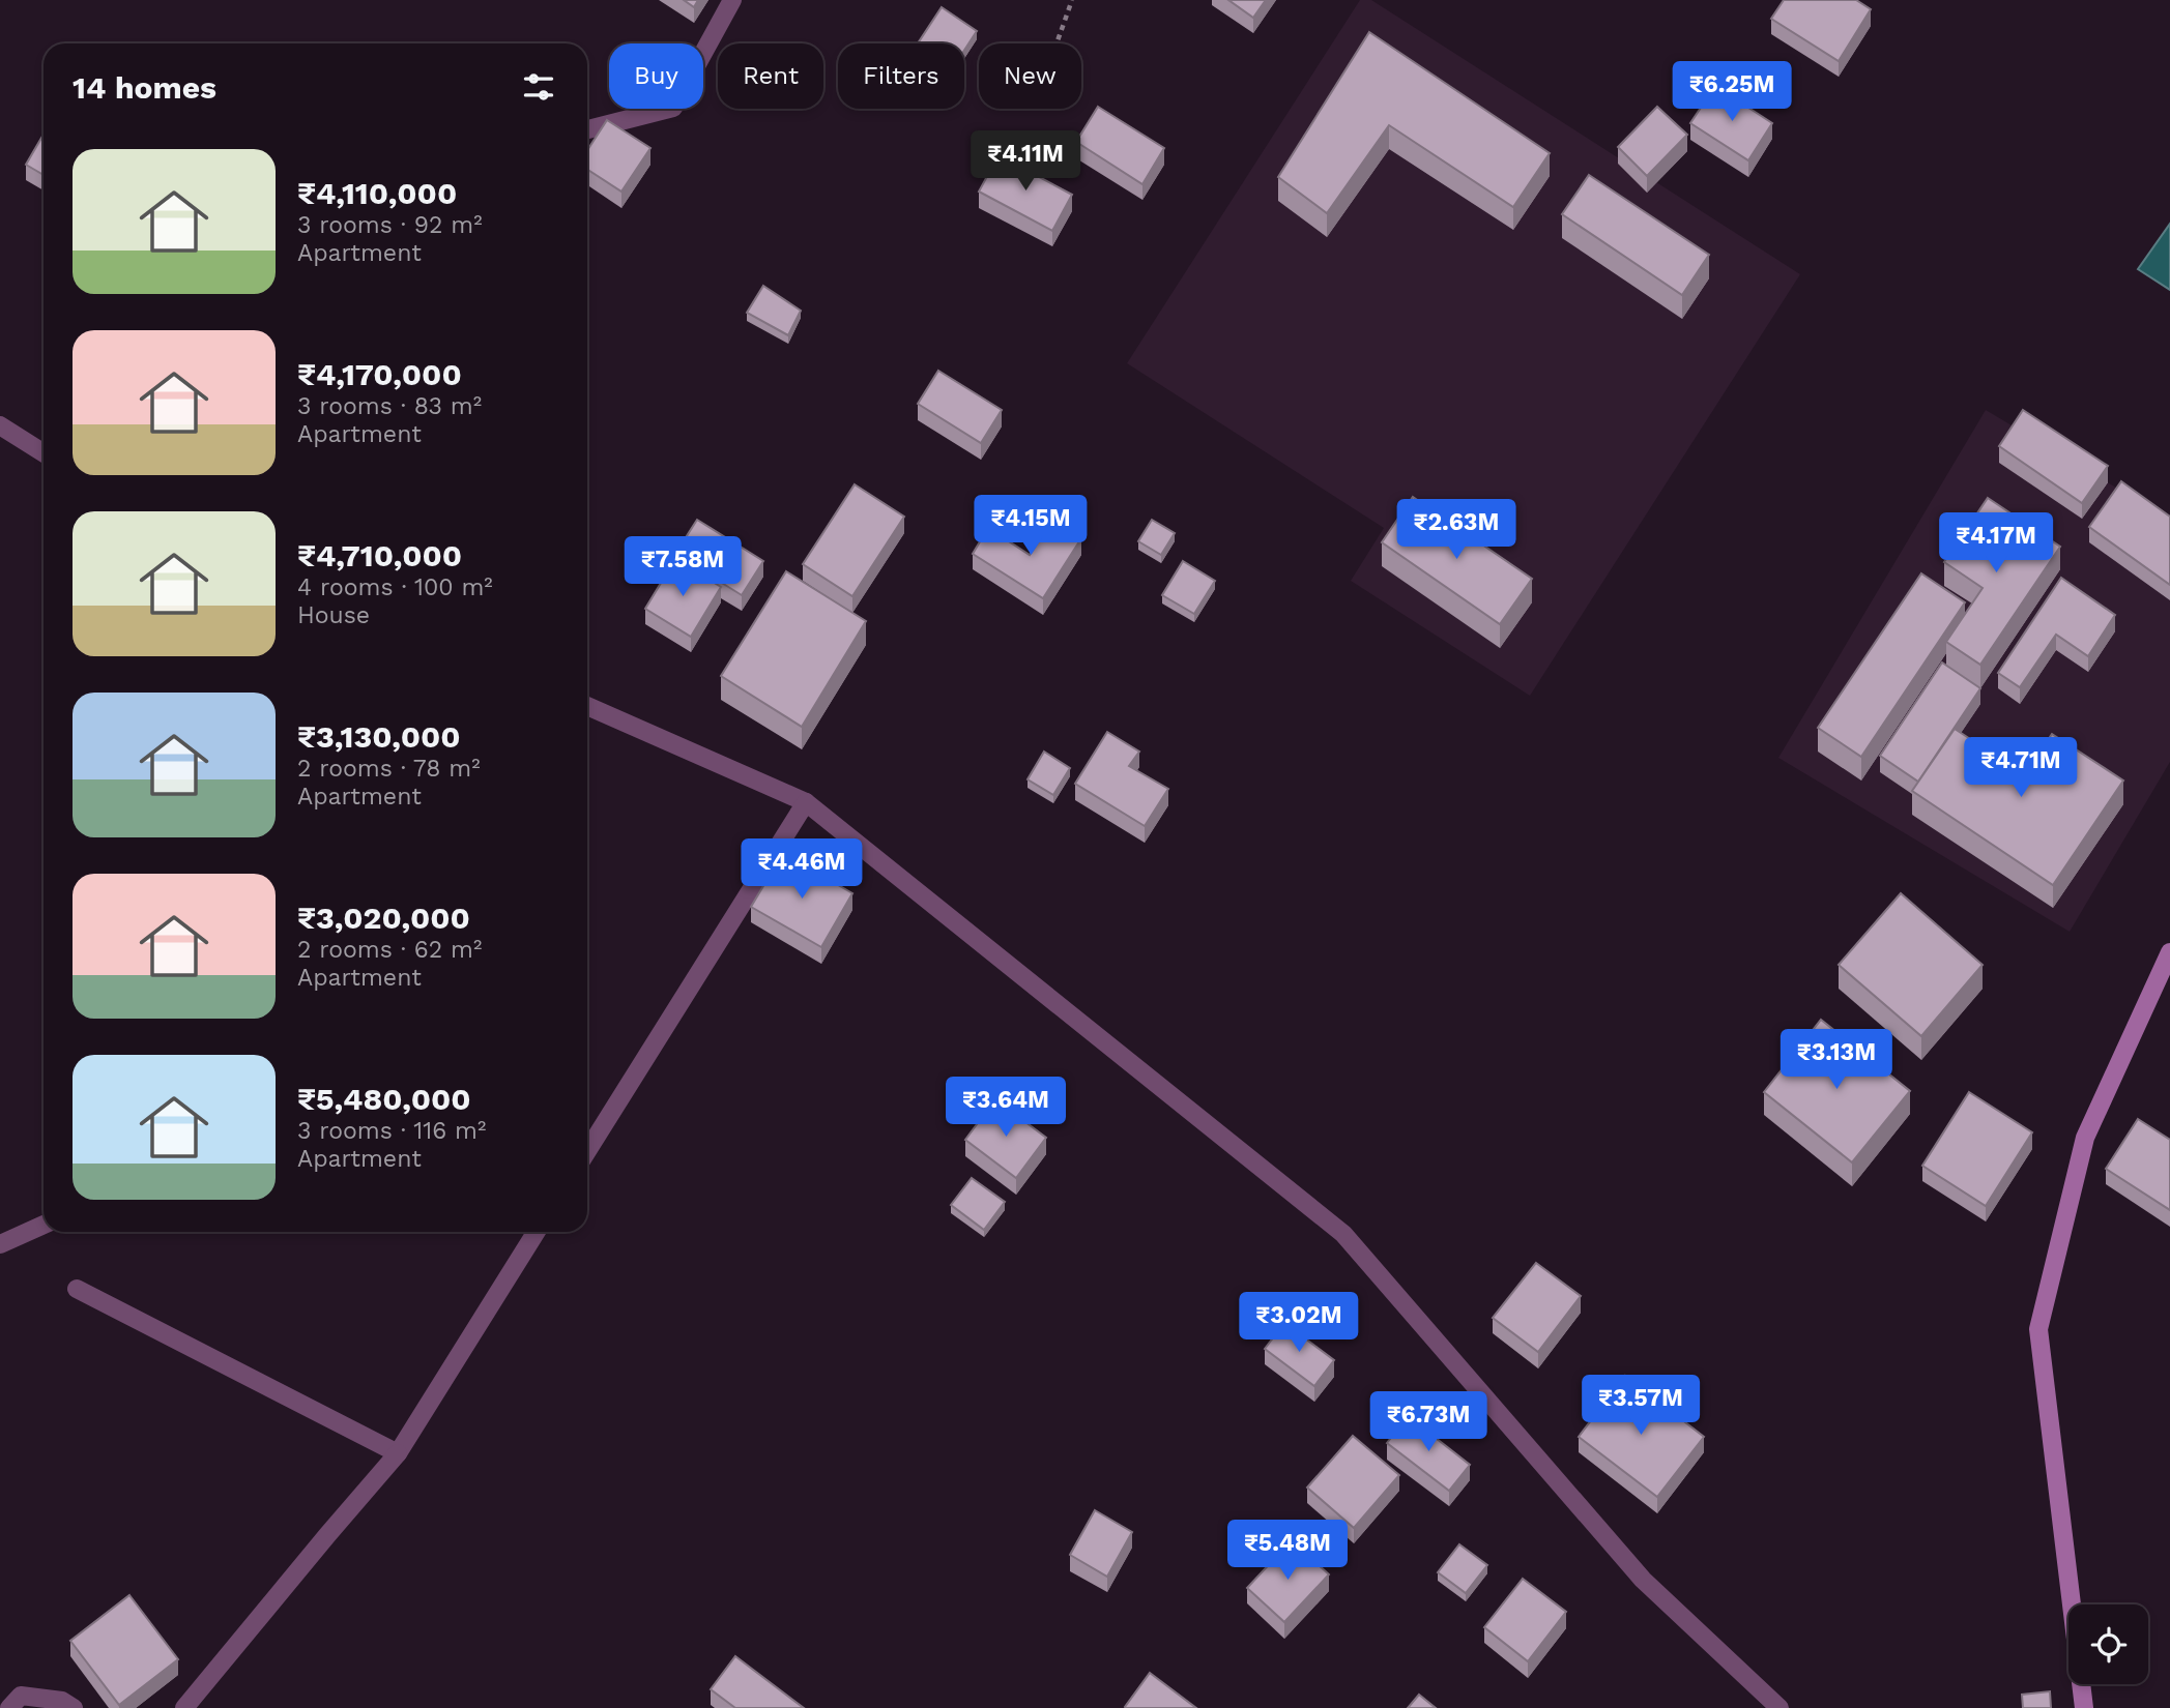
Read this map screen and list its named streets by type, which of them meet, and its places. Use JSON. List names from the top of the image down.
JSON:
{
  "page": {
    "chip": [
      "Buy",
      "Rent",
      "Filters",
      "New"
    ],
    "heading": "14 homes",
    "price": [
      "₹6.25M",
      "₹4.11M",
      "₹4.15M",
      "₹2.63M",
      "₹4.17M",
      "₹7.58M",
      "₹4.71M",
      "₹4.46M",
      "₹3.13M",
      "₹3.64M",
      "₹3.02M",
      "₹3.57M",
      "₹6.73M",
      "₹5.48M"
    ],
    "list": [
      {
        "name": "₹4,110,000",
        "note": "3 rooms · 92 m² · Apartment"
      },
      {
        "name": "₹4,170,000",
        "note": "3 rooms · 83 m² · Apartment"
      },
      {
        "name": "₹4,710,000",
        "note": "4 rooms · 100 m² · House"
      },
      {
        "name": "₹3,130,000",
        "note": "2 rooms · 78 m² · Apartment"
      },
      {
        "name": "₹3,020,000",
        "note": "2 rooms · 62 m² · Apartment"
      },
      {
        "name": "₹5,480,000",
        "note": "3 rooms · 116 m² · Apartment"
      }
    ]
  }
}
